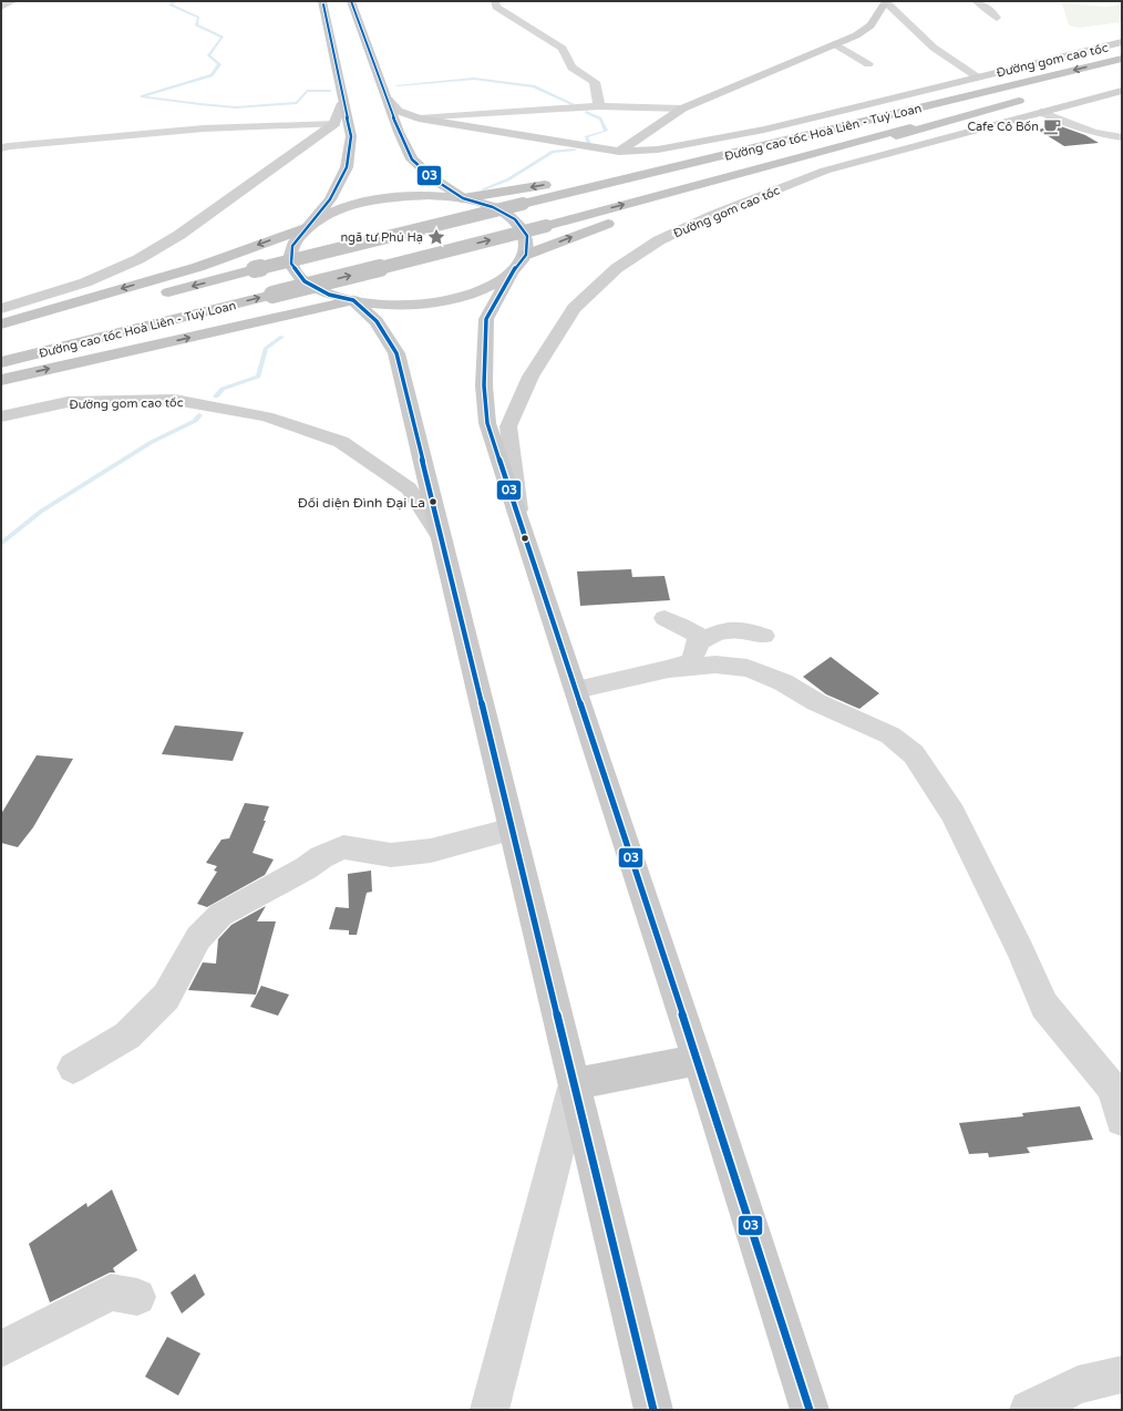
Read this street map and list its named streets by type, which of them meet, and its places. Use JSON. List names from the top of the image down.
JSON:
{
  "streets": {
    "highway": ["Đường cao tốc Hoà Liên - Tuý Loan"],
    "main road": ["Đường gom cao tốc"]
  },
  "places": {
    "cafe": ["Cafe Cô Bốn"],
    "place": ["ngã tư Phú Hạ"],
    "other": ["Đối diện Đình Đại La"]
  },
  "lines": ["transit line 03"]
}
